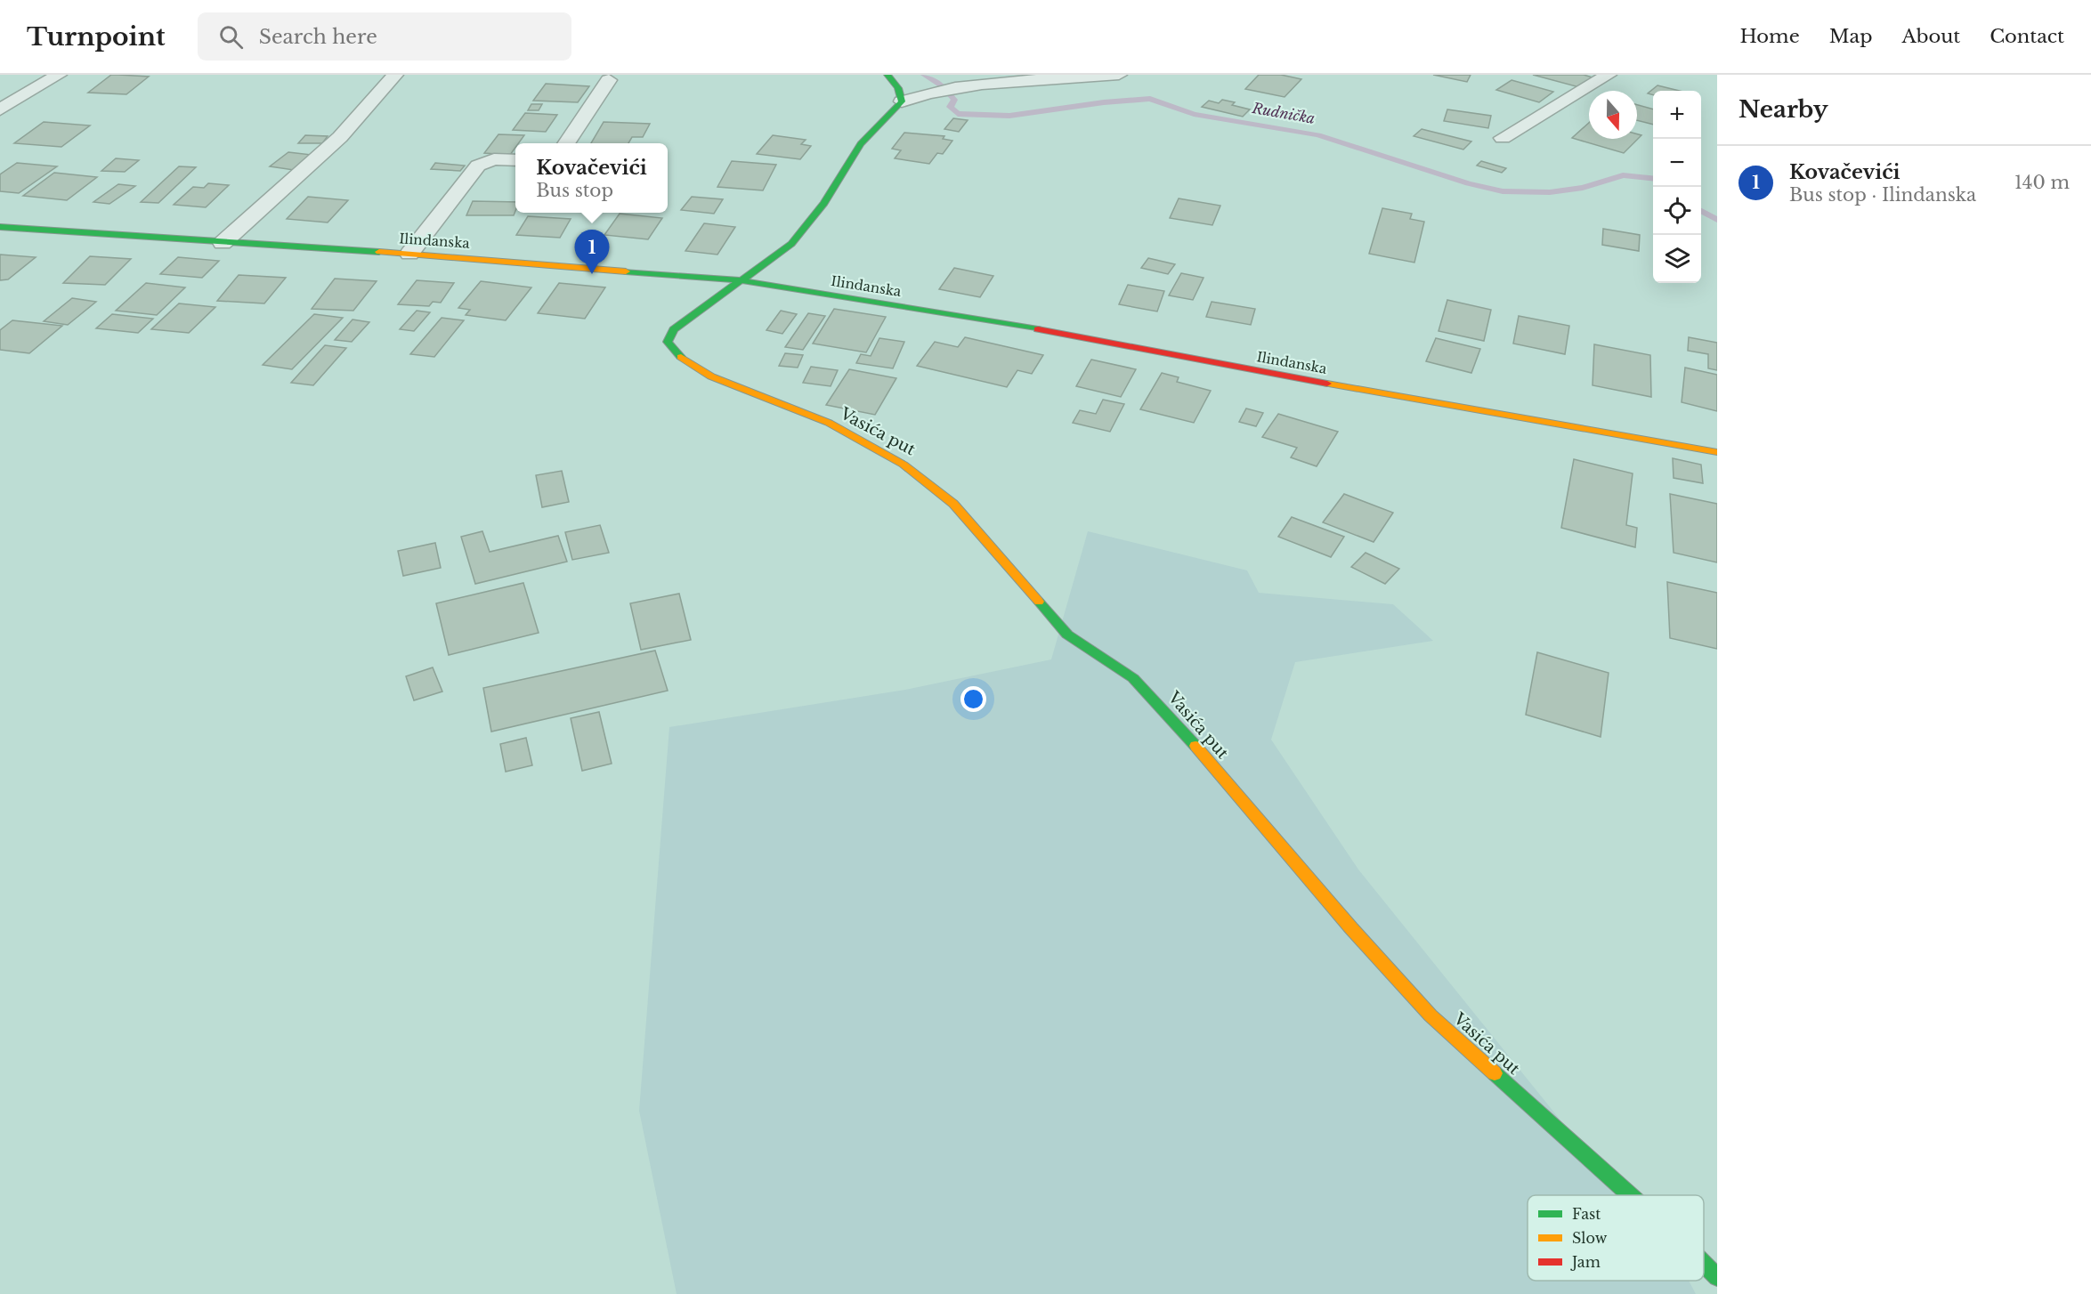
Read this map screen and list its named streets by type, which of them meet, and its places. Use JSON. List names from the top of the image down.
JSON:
{
  "streets": {
    "street": ["Ilindanska", "Vasića put"]
  },
  "crossings": [
    ["Ilindanska", "Vasića put"]
  ],
  "water": ["Rudnička"],
  "legend": ["Fast", "Slow", "Jam"],
  "north": "bottom",
  "page": {
    "header": "Turnpoint",
    "search": "Search here",
    "nav": [
      "Home",
      "Map",
      "About",
      "Contact"
    ],
    "heading": "Nearby",
    "map_buttons": ["+", "−"],
    "popup": ["Kovačevići", "Bus stop"],
    "list": [
      {
        "mark": "1",
        "name": "Kovačevići",
        "note": "Bus stop · Ilindanska",
        "value": "140 m"
      }
    ],
    "pins": "1"
  }
}
